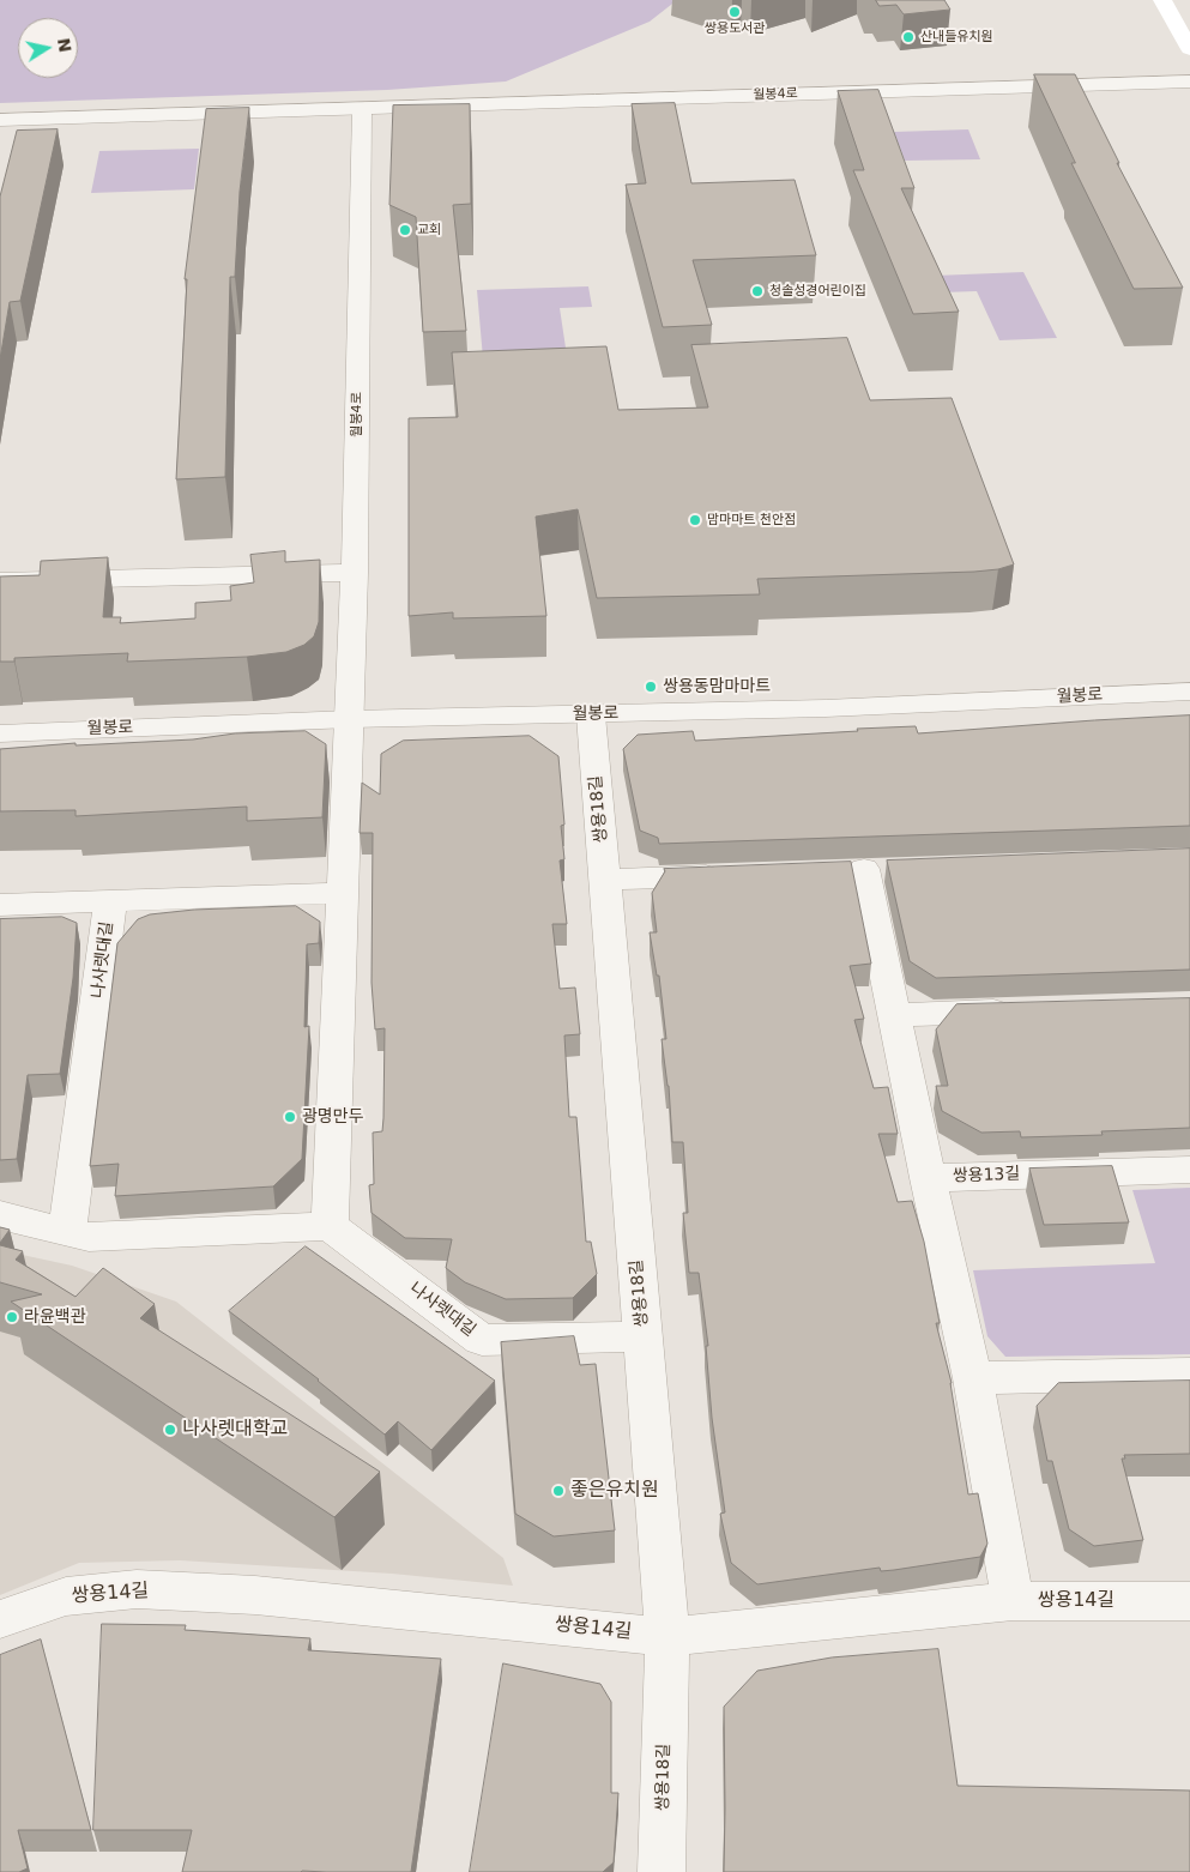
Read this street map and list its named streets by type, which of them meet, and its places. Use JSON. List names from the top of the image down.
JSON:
{
  "streets": {
    "street": [
      "월봉4로",
      "월봉로",
      "쌍용18길",
      "나사렛대길",
      "쌍용13길",
      "쌍용14길"
    ]
  },
  "crossings": [
    ["월봉4로", "월봉로"],
    ["월봉로", "쌍용18길"],
    ["쌍용18길", "나사렛대길"],
    ["쌍용18길", "쌍용14길"],
    ["쌍용13길", "쌍용14길"]
  ],
  "places": [
    "쌍용도서관",
    "산내들유치원",
    "교회",
    "청솔성경어린이집",
    "맘마마트 천안점",
    "쌍용동맘마마트",
    "광명만두",
    "라윤백관",
    "나사렛대학교",
    "좋은유치원"
  ],
  "north": "right"
}
